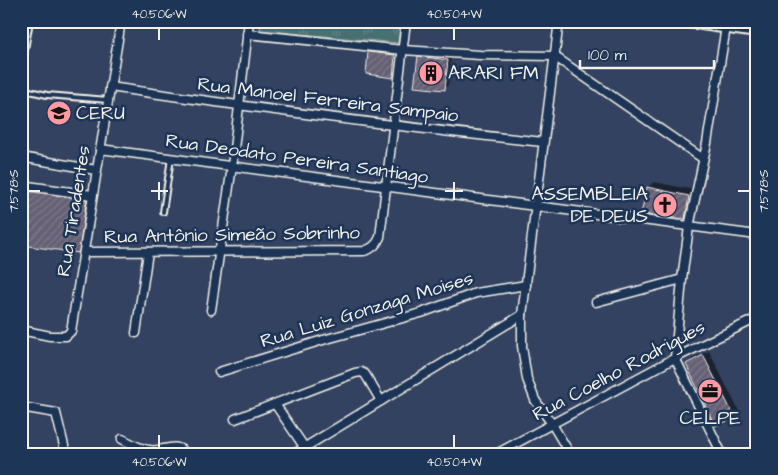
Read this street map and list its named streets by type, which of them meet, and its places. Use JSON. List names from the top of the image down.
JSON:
{
  "streets": {
    "street": [
      "Rua Manoel Ferreira Sampaio",
      "Rua Deodato Pereira Santiago",
      "Rua Tiradentes",
      "Rua Antônio Simeão Sobrinho",
      "Rua Luiz Gonzaga Moises",
      "Rua Coelho Rodrigues"
    ]
  },
  "crossings": [
    ["Rua Manoel Ferreira Sampaio", "Rua Tiradentes"],
    ["Rua Deodato Pereira Santiago", "Rua Tiradentes"],
    ["Rua Deodato Pereira Santiago", "Rua Antônio Simeão Sobrinho"],
    ["Rua Tiradentes", "Rua Antônio Simeão Sobrinho"]
  ],
  "places": {
    "building": ["ARARI FM"],
    "school or university": ["CERU"],
    "church": ["ASSEMBLEIA DE DEUS"],
    "office": ["CELPE"]
  },
  "scale_bar": "100 m",
  "coordinates": ["40.506°W", "40.504°W", "7.578°S"]
}
